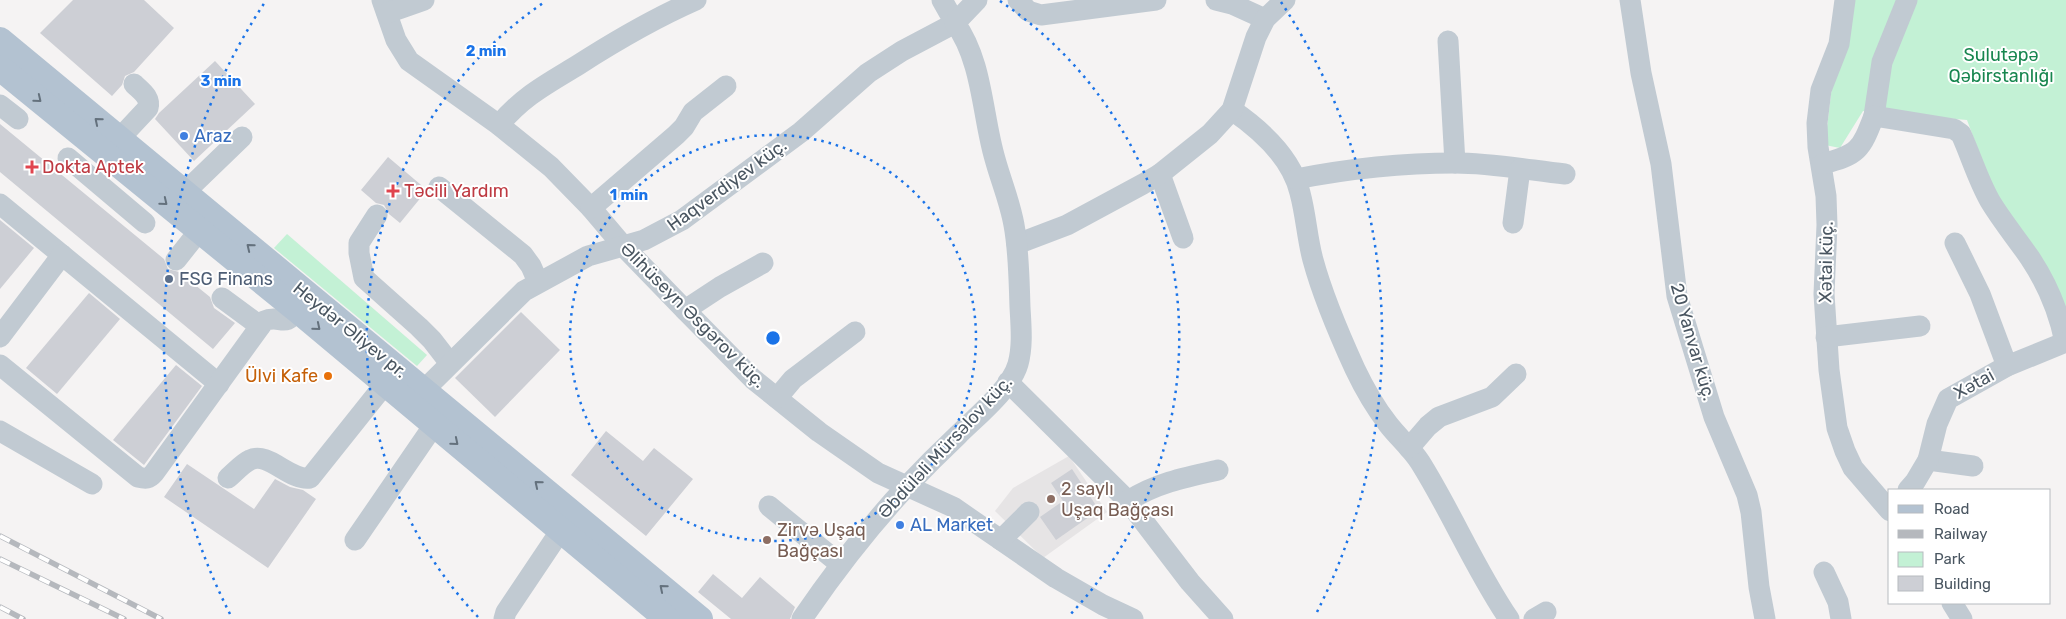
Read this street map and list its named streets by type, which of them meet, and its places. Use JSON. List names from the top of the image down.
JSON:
{
  "streets": {
    "main road": ["Heydər Əliyev pr."],
    "street": [
      "Haqverdiyev küç.",
      "Xətai küç.",
      "Əlihüseyn Əsgərov küç.",
      "20 Yanvar küç.",
      "Xətai",
      "Əbdüləli Mürsəlov küç."
    ]
  },
  "crossings": [
    ["Haqverdiyev küç.", "Əlihüseyn Əsgərov küç."],
    ["Haqverdiyev küç.", "Heydər Əliyev pr."],
    ["Haqverdiyev küç.", "Əbdüləli Mürsəlov küç."],
    ["Əlihüseyn Əsgərov küç.", "Əbdüləli Mürsəlov küç."]
  ],
  "parks": ["Sulutəpə Qəbirstanlığı"],
  "places": {
    "other": [
      "Araz",
      "FSG Finans",
      "Ülvi Kafe",
      "2 saylı Uşaq Bağçası",
      "AL Market",
      "Zirvə Uşaq Bağçası"
    ],
    "health": ["Dokta Aptek", "Təcili Yardım"]
  },
  "legend": [
    "Road",
    "Railway",
    "Park",
    "Building"
  ],
  "rings": ["2 min", "3 min", "1 min"]
}
